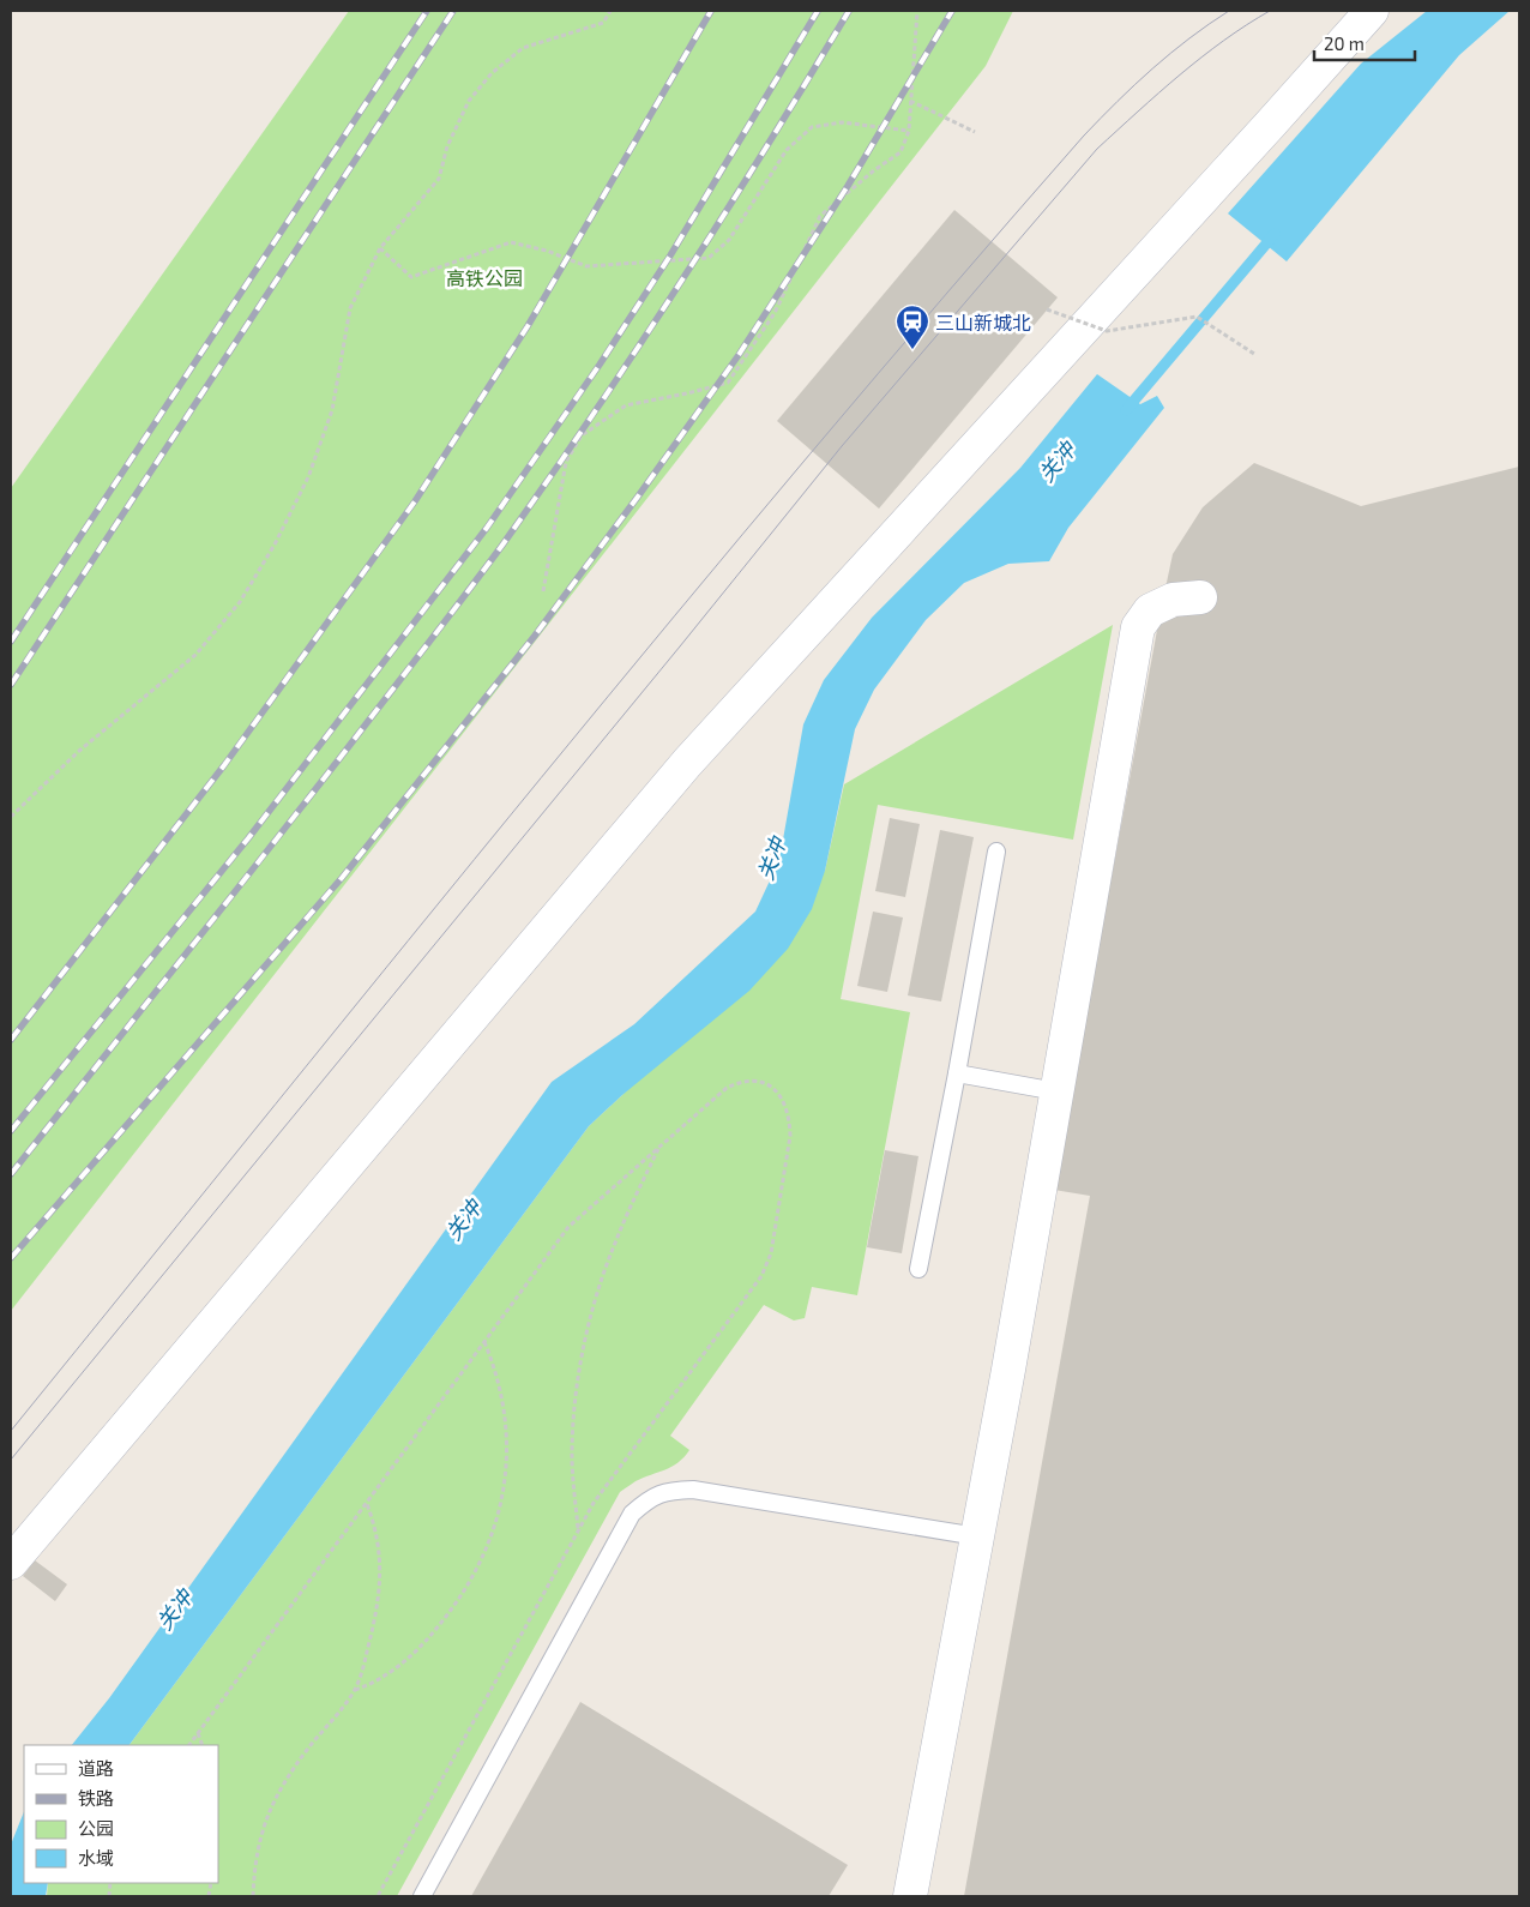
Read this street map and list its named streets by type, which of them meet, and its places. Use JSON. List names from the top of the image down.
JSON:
{
  "water": ["关冲"],
  "parks": ["高铁公园"],
  "places": {
    "station": ["三山新城北"]
  },
  "legend": [
    "道路",
    "铁路",
    "公园",
    "水域"
  ],
  "scale_bar": "20 m"
}
